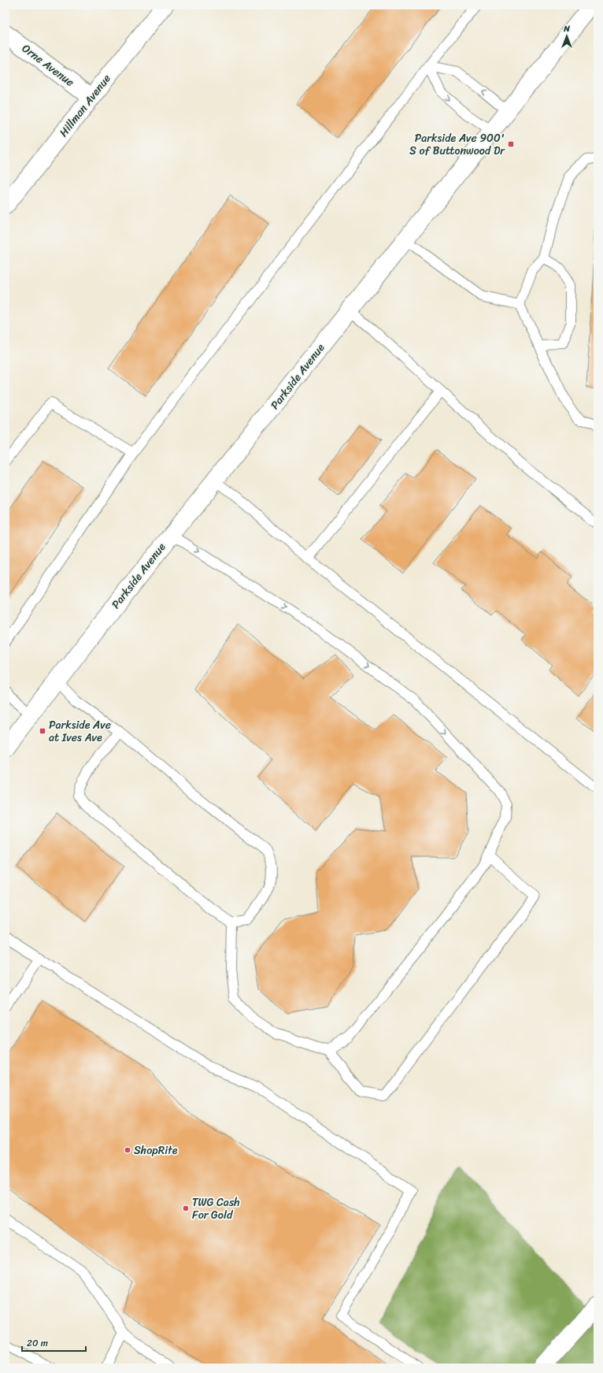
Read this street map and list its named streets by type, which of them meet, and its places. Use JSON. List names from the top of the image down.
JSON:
{
  "streets": {
    "main road": ["Orne Avenue", "Hillman Avenue", "Parkside Avenue"]
  },
  "crossings": [
    ["Orne Avenue", "Hillman Avenue"]
  ],
  "places": {
    "transit": ["Parkside Ave 900' S of Buttonwood Dr", "Parkside Ave at Ives Ave"],
    "other": ["ShopRite", "TWG Cash For Gold"]
  },
  "scale_bar": "20 m",
  "north": "top"
}
